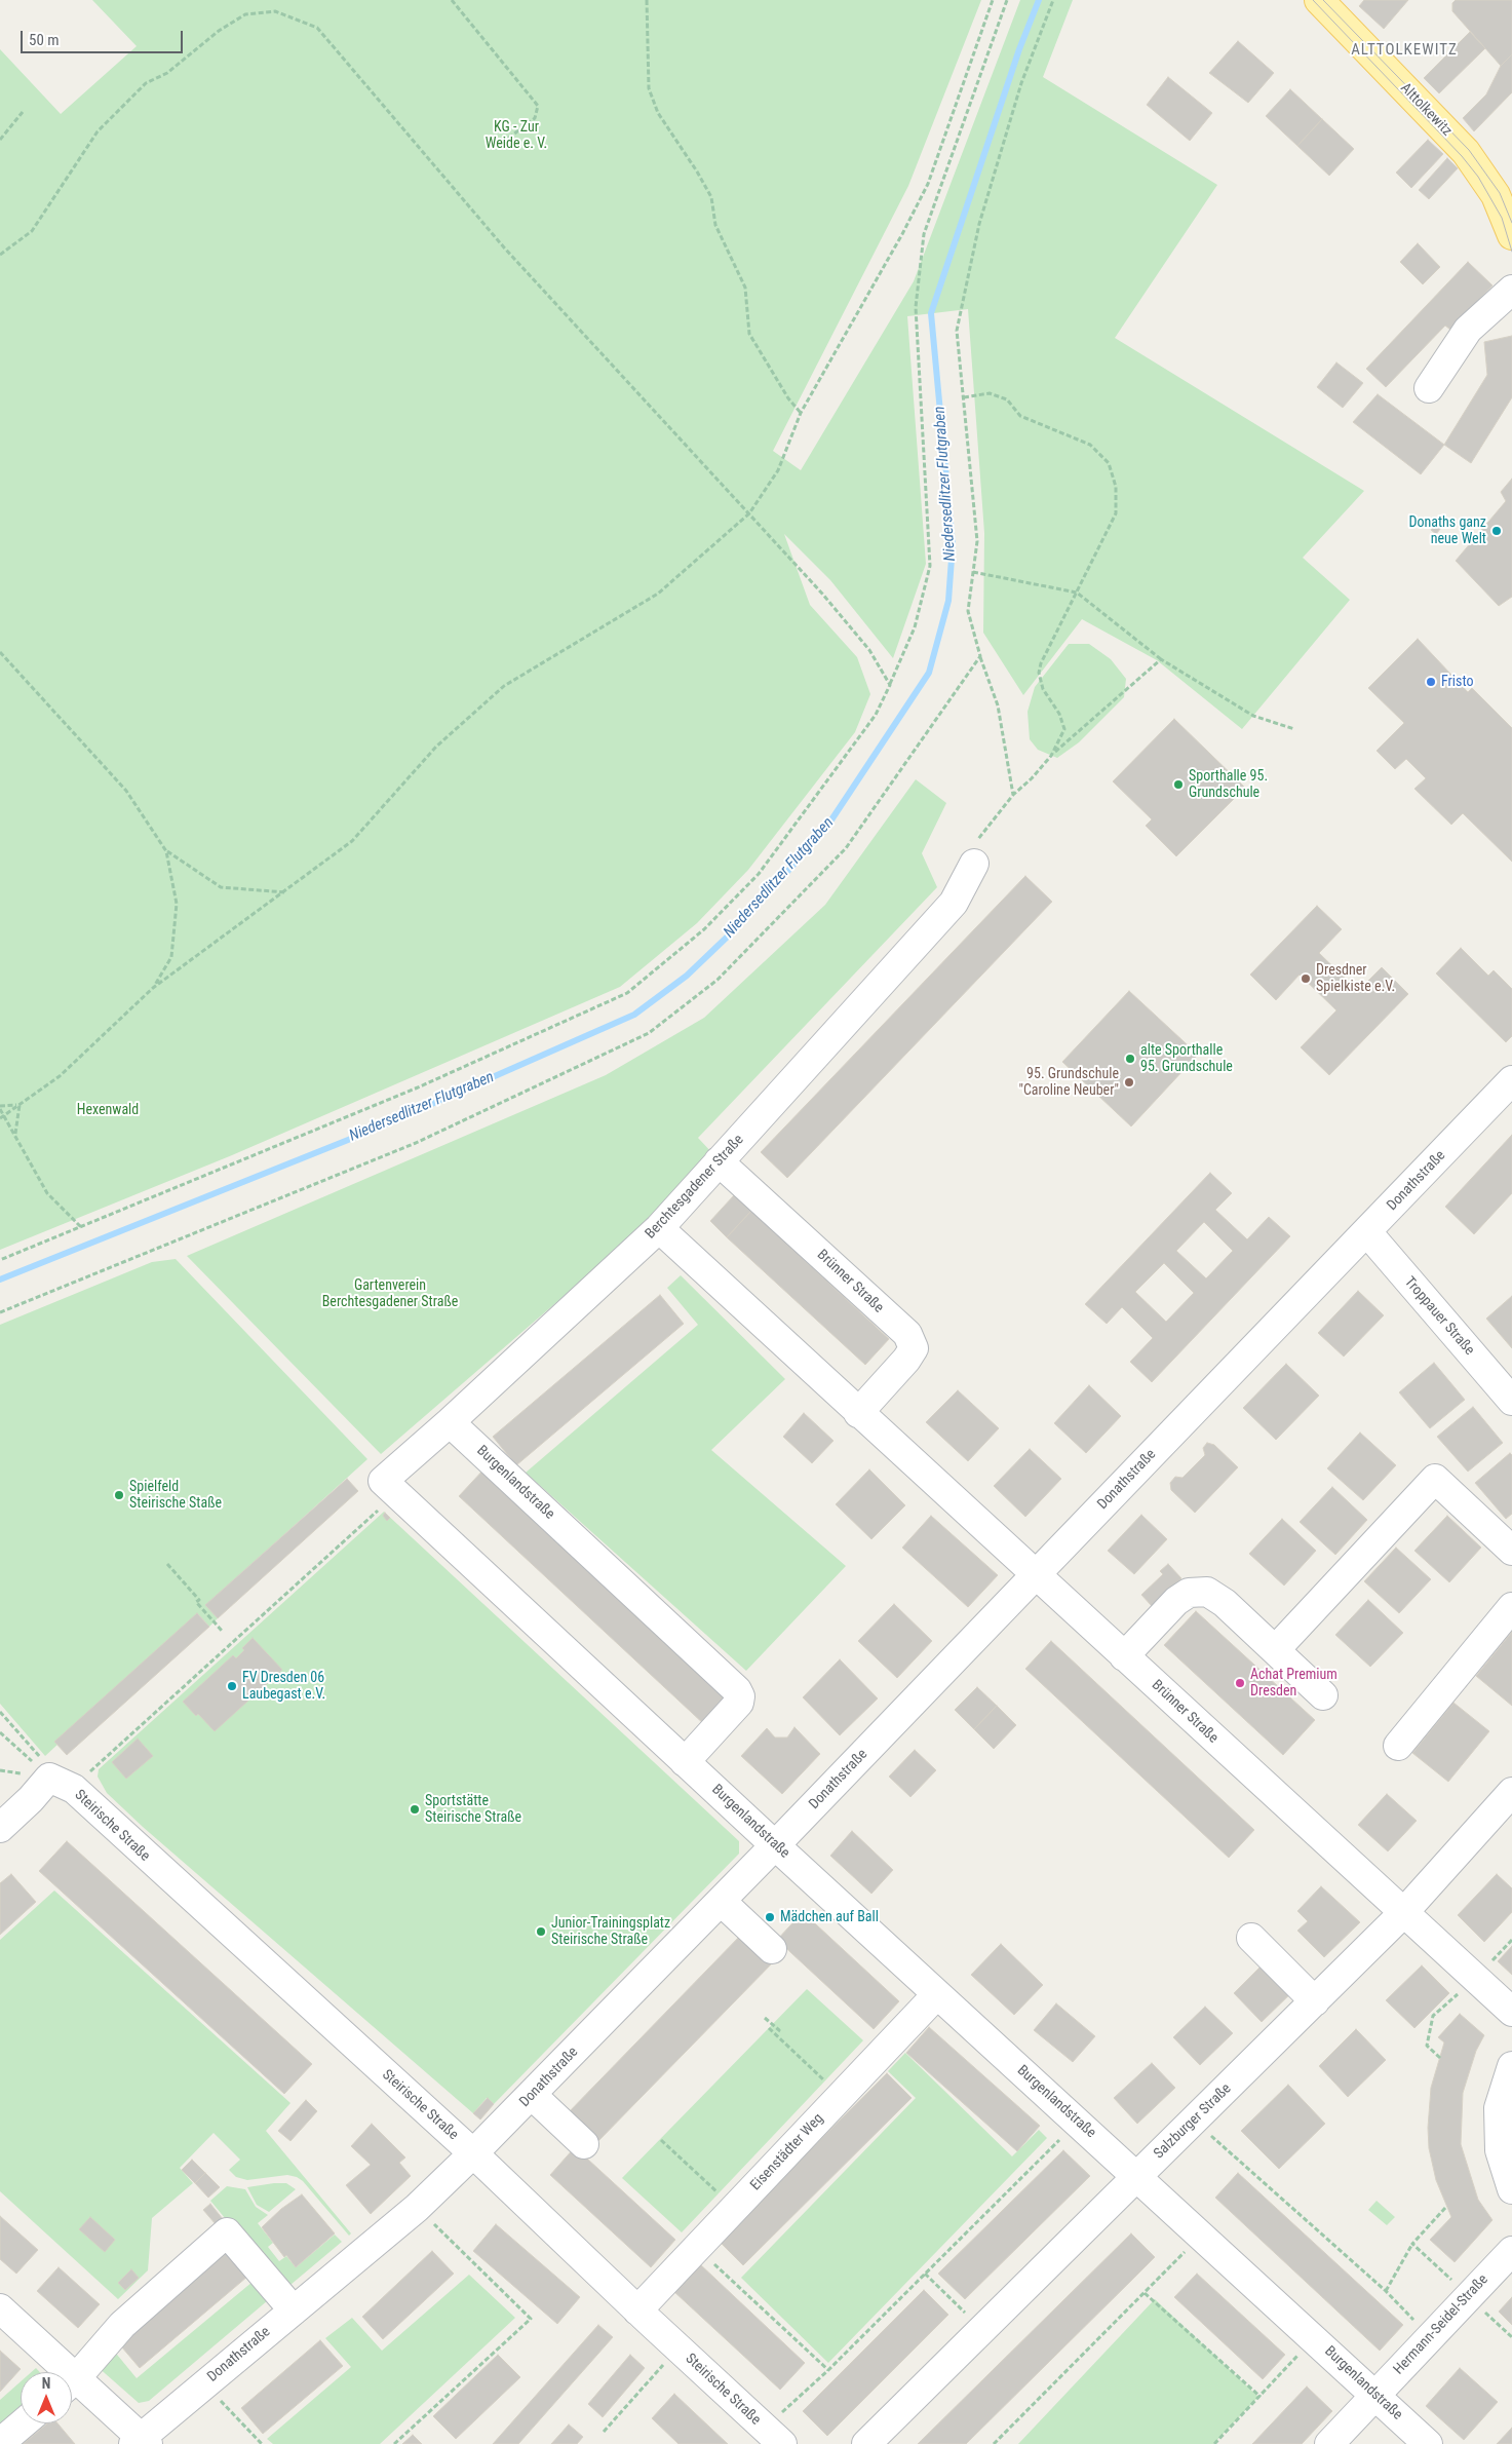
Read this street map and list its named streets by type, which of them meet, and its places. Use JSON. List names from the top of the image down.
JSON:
{
  "streets": {
    "main road": ["Alttolkewitz"],
    "street": [
      "Donathstraße",
      "Berchtesgadener Straße",
      "Brünner Straße",
      "Troppauer Straße",
      "Burgenlandstraße",
      "Steirische Straße",
      "Salzburger Straße",
      "Eisenstädter Weg",
      "Hermann-Seidel-Straße"
    ]
  },
  "crossings": [
    ["Donathstraße", "Brünner Straße"],
    ["Donathstraße", "Troppauer Straße"],
    ["Donathstraße", "Burgenlandstraße"],
    ["Donathstraße", "Steirische Straße"],
    ["Berchtesgadener Straße", "Brünner Straße"],
    ["Berchtesgadener Straße", "Burgenlandstraße"],
    ["Brünner Straße", "Salzburger Straße"],
    ["Burgenlandstraße", "Salzburger Straße"],
    ["Burgenlandstraße", "Eisenstädter Weg"],
    ["Burgenlandstraße", "Hermann-Seidel-Straße"],
    ["Steirische Straße", "Eisenstädter Weg"]
  ],
  "districts": ["ALTTOLKEWITZ"],
  "water": ["Niedersedlitzer Flutgraben"],
  "parks": ["KG - Zur Weide e. V.", "Hexenwald", "Gartenverein Berchtesgadener Straße"],
  "places": [
    "Donaths ganz neue Welt",
    "Fristo",
    "Sporthalle 95. Grundschule",
    "Dresdner Spielkiste e.V.",
    "alte Sporthalle 95. Grundschule",
    "95. Grundschule \"Caroline Neuber\"",
    "Spielfeld Steirische Staße",
    "Achat Premium Dresden",
    "FV Dresden 06 Laubegast e.V.",
    "Sportstätte Steirische Straße",
    "Mädchen auf Ball",
    "Junior-Trainingsplatz Steirische Straße"
  ],
  "scale_bar": "50 m",
  "north": "top"
}
